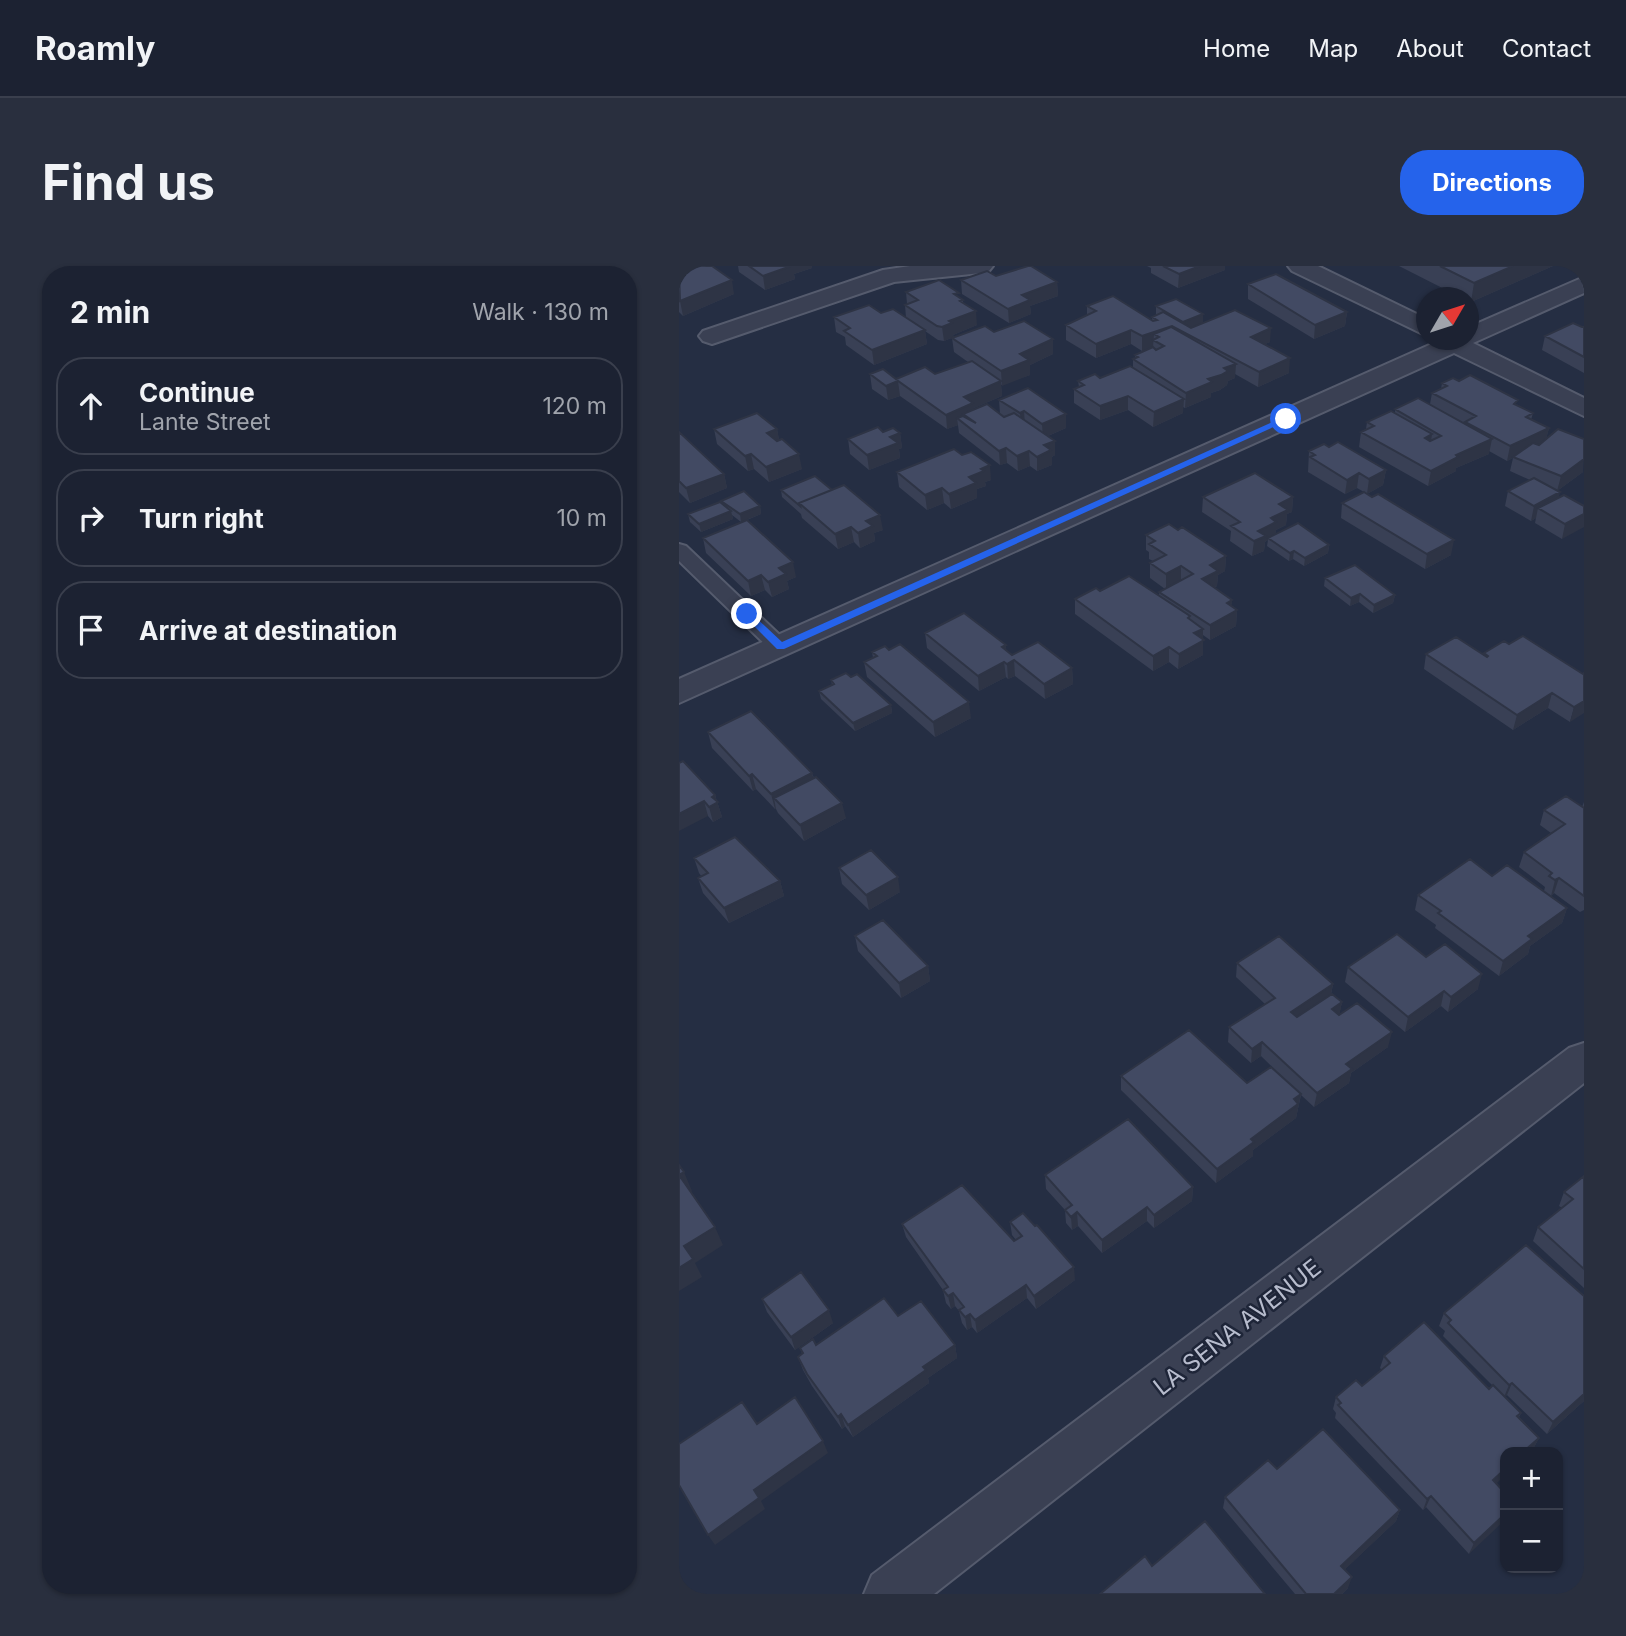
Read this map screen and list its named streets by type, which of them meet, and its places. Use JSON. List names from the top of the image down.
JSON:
{
  "streets": {
    "street": ["LA SENA AVENUE"]
  },
  "north": "top right",
  "page": {
    "header": "Roamly",
    "nav": [
      "Home",
      "Map",
      "About",
      "Contact"
    ],
    "buttons": "Directions",
    "title": "Find us",
    "heading": ["2 min", "Walk · 130 m"],
    "list": [
      ["Continue", "Lante Street", "120 m"],
      ["Turn right", "10 m"],
      "Arrive at destination"
    ],
    "map_buttons": ["+", "−"]
  }
}
